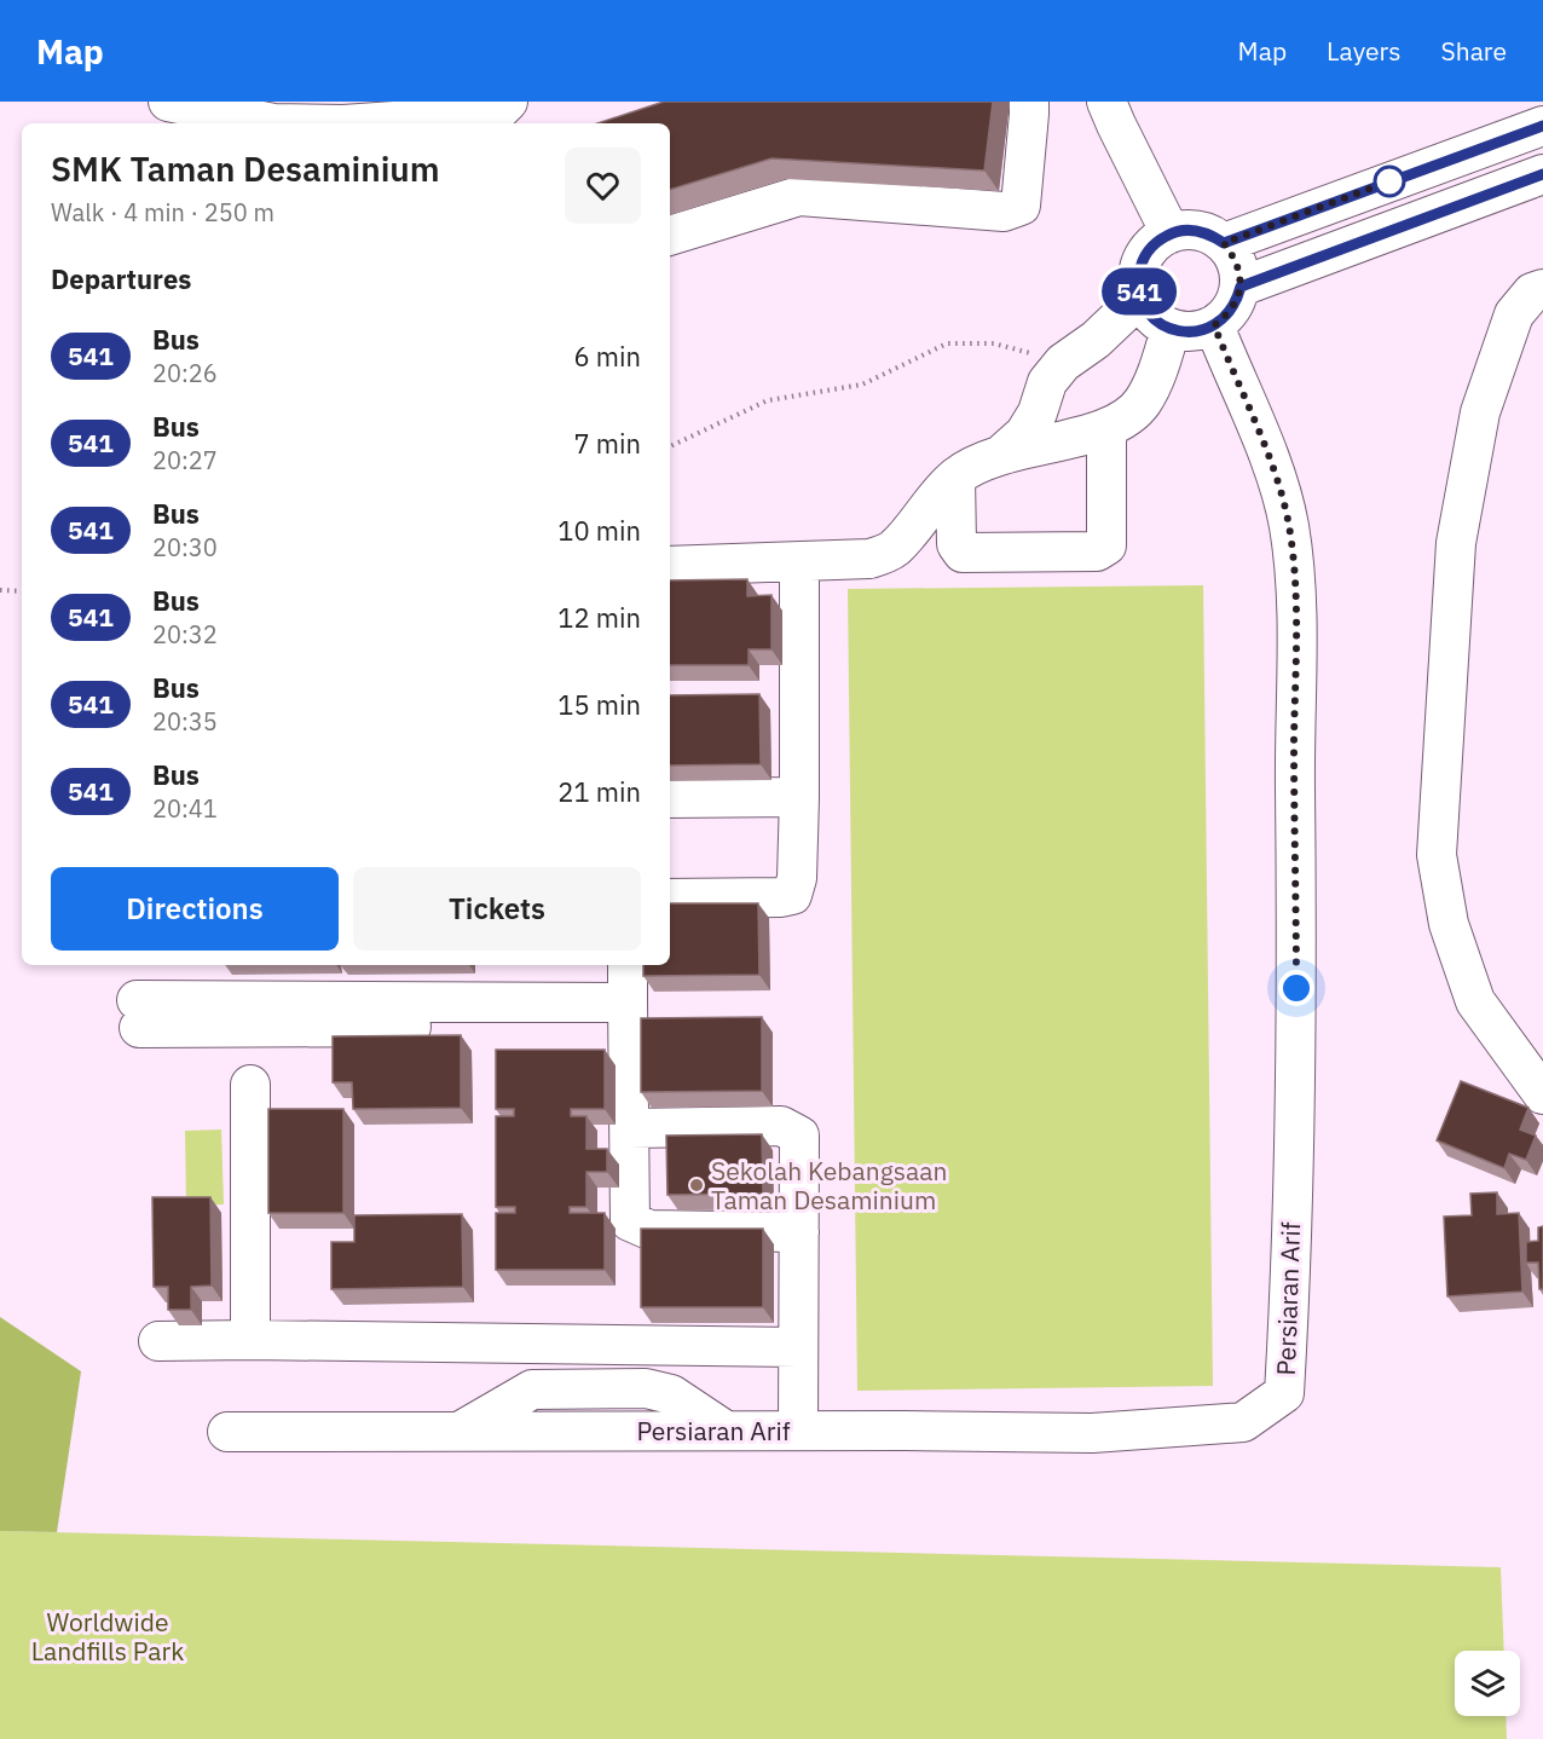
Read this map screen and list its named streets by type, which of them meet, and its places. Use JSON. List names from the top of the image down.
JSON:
{
  "streets": {
    "street": ["Persiaran Arif"]
  },
  "parks": ["Worldwide Landfills Park"],
  "places": ["Sekolah Kebangsaan Taman Desaminium"],
  "lines": ["bus line 541"],
  "page": {
    "header": "Map",
    "nav": ["Map", "Layers", "Share"],
    "on_map": "541",
    "heading": [
      ["SMK Taman Desaminium", "Walk · 4 min · 250 m"],
      "Departures"
    ],
    "list": [
      {
        "mark": "541",
        "name": "Bus",
        "note": "20:26",
        "value": "6 min"
      },
      {
        "mark": "541",
        "name": "Bus",
        "note": "20:27",
        "value": "7 min"
      },
      {
        "mark": "541",
        "name": "Bus",
        "note": "20:30",
        "value": "10 min"
      },
      {
        "mark": "541",
        "name": "Bus",
        "note": "20:32",
        "value": "12 min"
      },
      {
        "mark": "541",
        "name": "Bus",
        "note": "20:35",
        "value": "15 min"
      },
      {
        "mark": "541",
        "name": "Bus",
        "note": "20:41",
        "value": "21 min"
      }
    ],
    "buttons": ["Directions", "Tickets"]
  }
}
